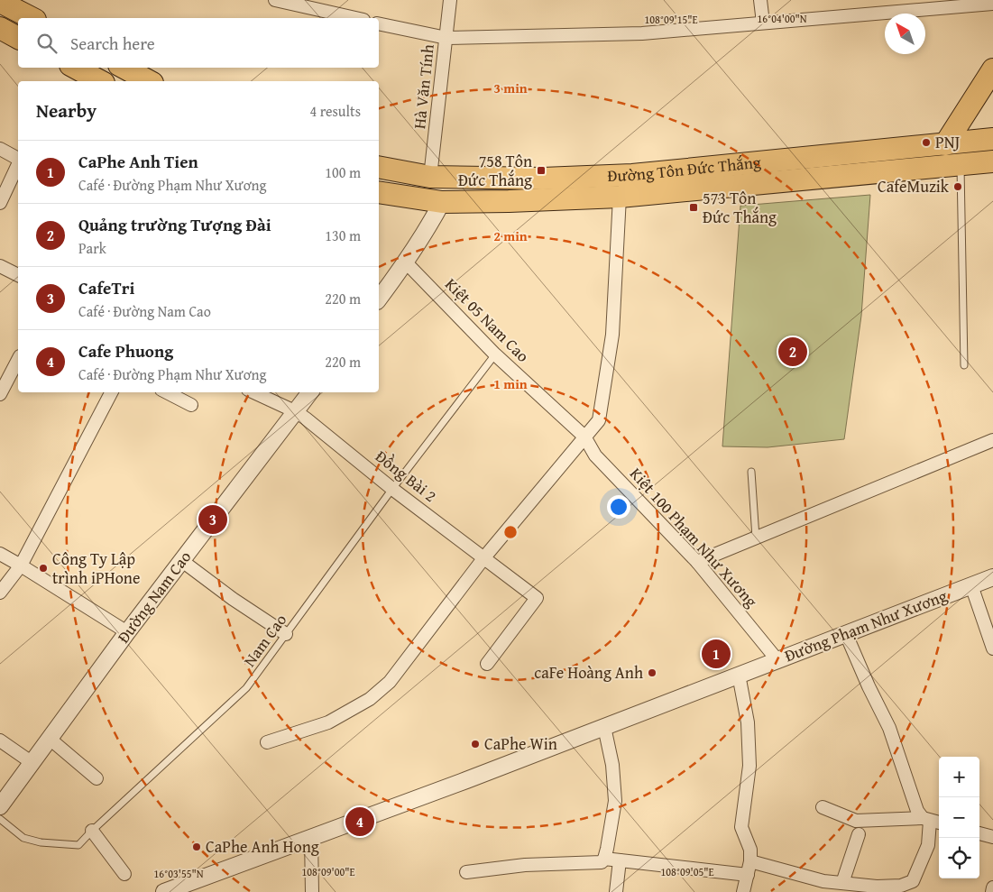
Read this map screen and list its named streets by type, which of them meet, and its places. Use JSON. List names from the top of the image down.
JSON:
{
  "streets": {
    "highway": ["Đường Tôn Đức Thắng"],
    "street": [
      "Hà Văn Tính",
      "Kiệt 05 Nam Cao",
      "Đồng Bài 2",
      "Kiệt 100 Phạm Như Xương",
      "Đường Nam Cao",
      "Đường Phạm Như Xương"
    ],
    "lane": ["Nam Cao"]
  },
  "crossings": [
    ["Hà Văn Tính", "Đường Tôn Đức Thắng"],
    ["Kiệt 05 Nam Cao", "Kiệt 100 Phạm Như Xương"],
    ["Kiệt 05 Nam Cao", "Nam Cao"],
    ["Đồng Bài 2", "Đường Nam Cao"],
    ["Đồng Bài 2", "Nam Cao"],
    ["Kiệt 100 Phạm Như Xương", "Đường Phạm Như Xương"]
  ],
  "places": {
    "other": [
      "PNJ",
      "CafeMuzik",
      "Công Ty Lập trình iPHone",
      "caFe Hoàng Anh",
      "CaPhe Win",
      "CaPhe Anh Hong"
    ],
    "transit": ["758 Tôn Đức Thắng", "573 Tôn Đức Thắng"]
  },
  "north": "top left",
  "page": {
    "search": "Search here",
    "heading": ["Nearby", "4 results"],
    "list": [
      {
        "mark": "1",
        "name": "CaPhe Anh Tien",
        "note": "Café · Đường Phạm Như Xương",
        "value": "100 m"
      },
      {
        "mark": "2",
        "name": "Quảng trường Tượng Đài",
        "note": "Park",
        "value": "130 m"
      },
      {
        "mark": "3",
        "name": "CafeTri",
        "note": "Café · Đường Nam Cao",
        "value": "220 m"
      },
      {
        "mark": "4",
        "name": "Cafe Phuong",
        "note": "Café · Đường Phạm Như Xương",
        "value": "220 m"
      }
    ],
    "pins": [
      "2",
      "3",
      "1",
      "4"
    ],
    "map_buttons": ["+", "−"]
  },
  "coordinates": [
    "16°04'00\"N",
    "108°09'15\"E",
    "108°09'00\"E",
    "108°09'05\"E",
    "16°03'55\"N"
  ],
  "rings": ["3 min", "2 min", "1 min"]
}
